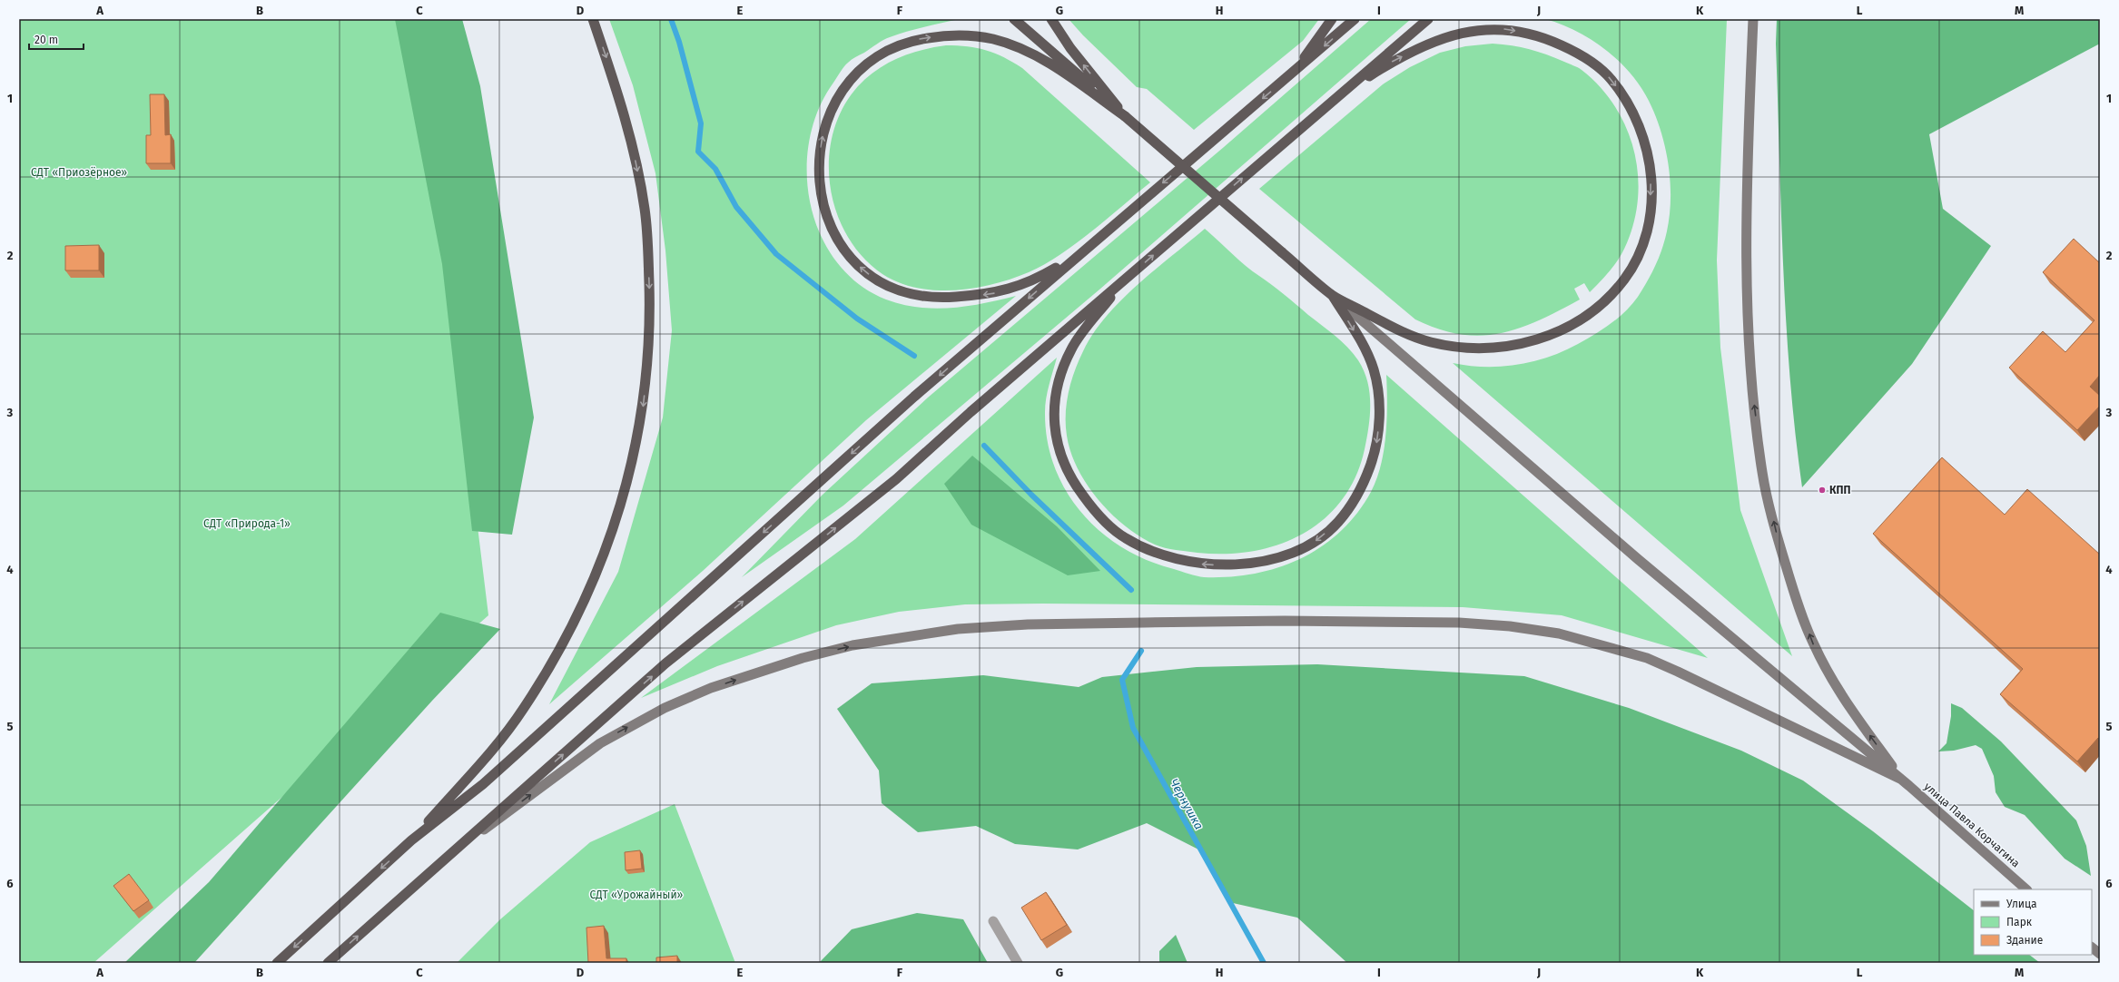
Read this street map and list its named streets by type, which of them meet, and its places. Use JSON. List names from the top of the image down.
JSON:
{
  "streets": {
    "main road": ["улица Павла Корчагина"]
  },
  "water": ["Чернушка"],
  "parks": ["СДТ «Приозёрное»", "СДТ «Природа-1»", "СДТ «Урожайный»"],
  "places": ["КПП"],
  "legend": ["Улица", "Парк", "Здание"],
  "scale_bar": "20 m",
  "grid": {
    "columns": [
      "A",
      "B",
      "C",
      "D",
      "E",
      "F",
      "G",
      "H",
      "I",
      "J",
      "K",
      "L",
      "M"
    ],
    "rows": [
      "1",
      "2",
      "3",
      "4",
      "5",
      "6"
    ]
  }
}
